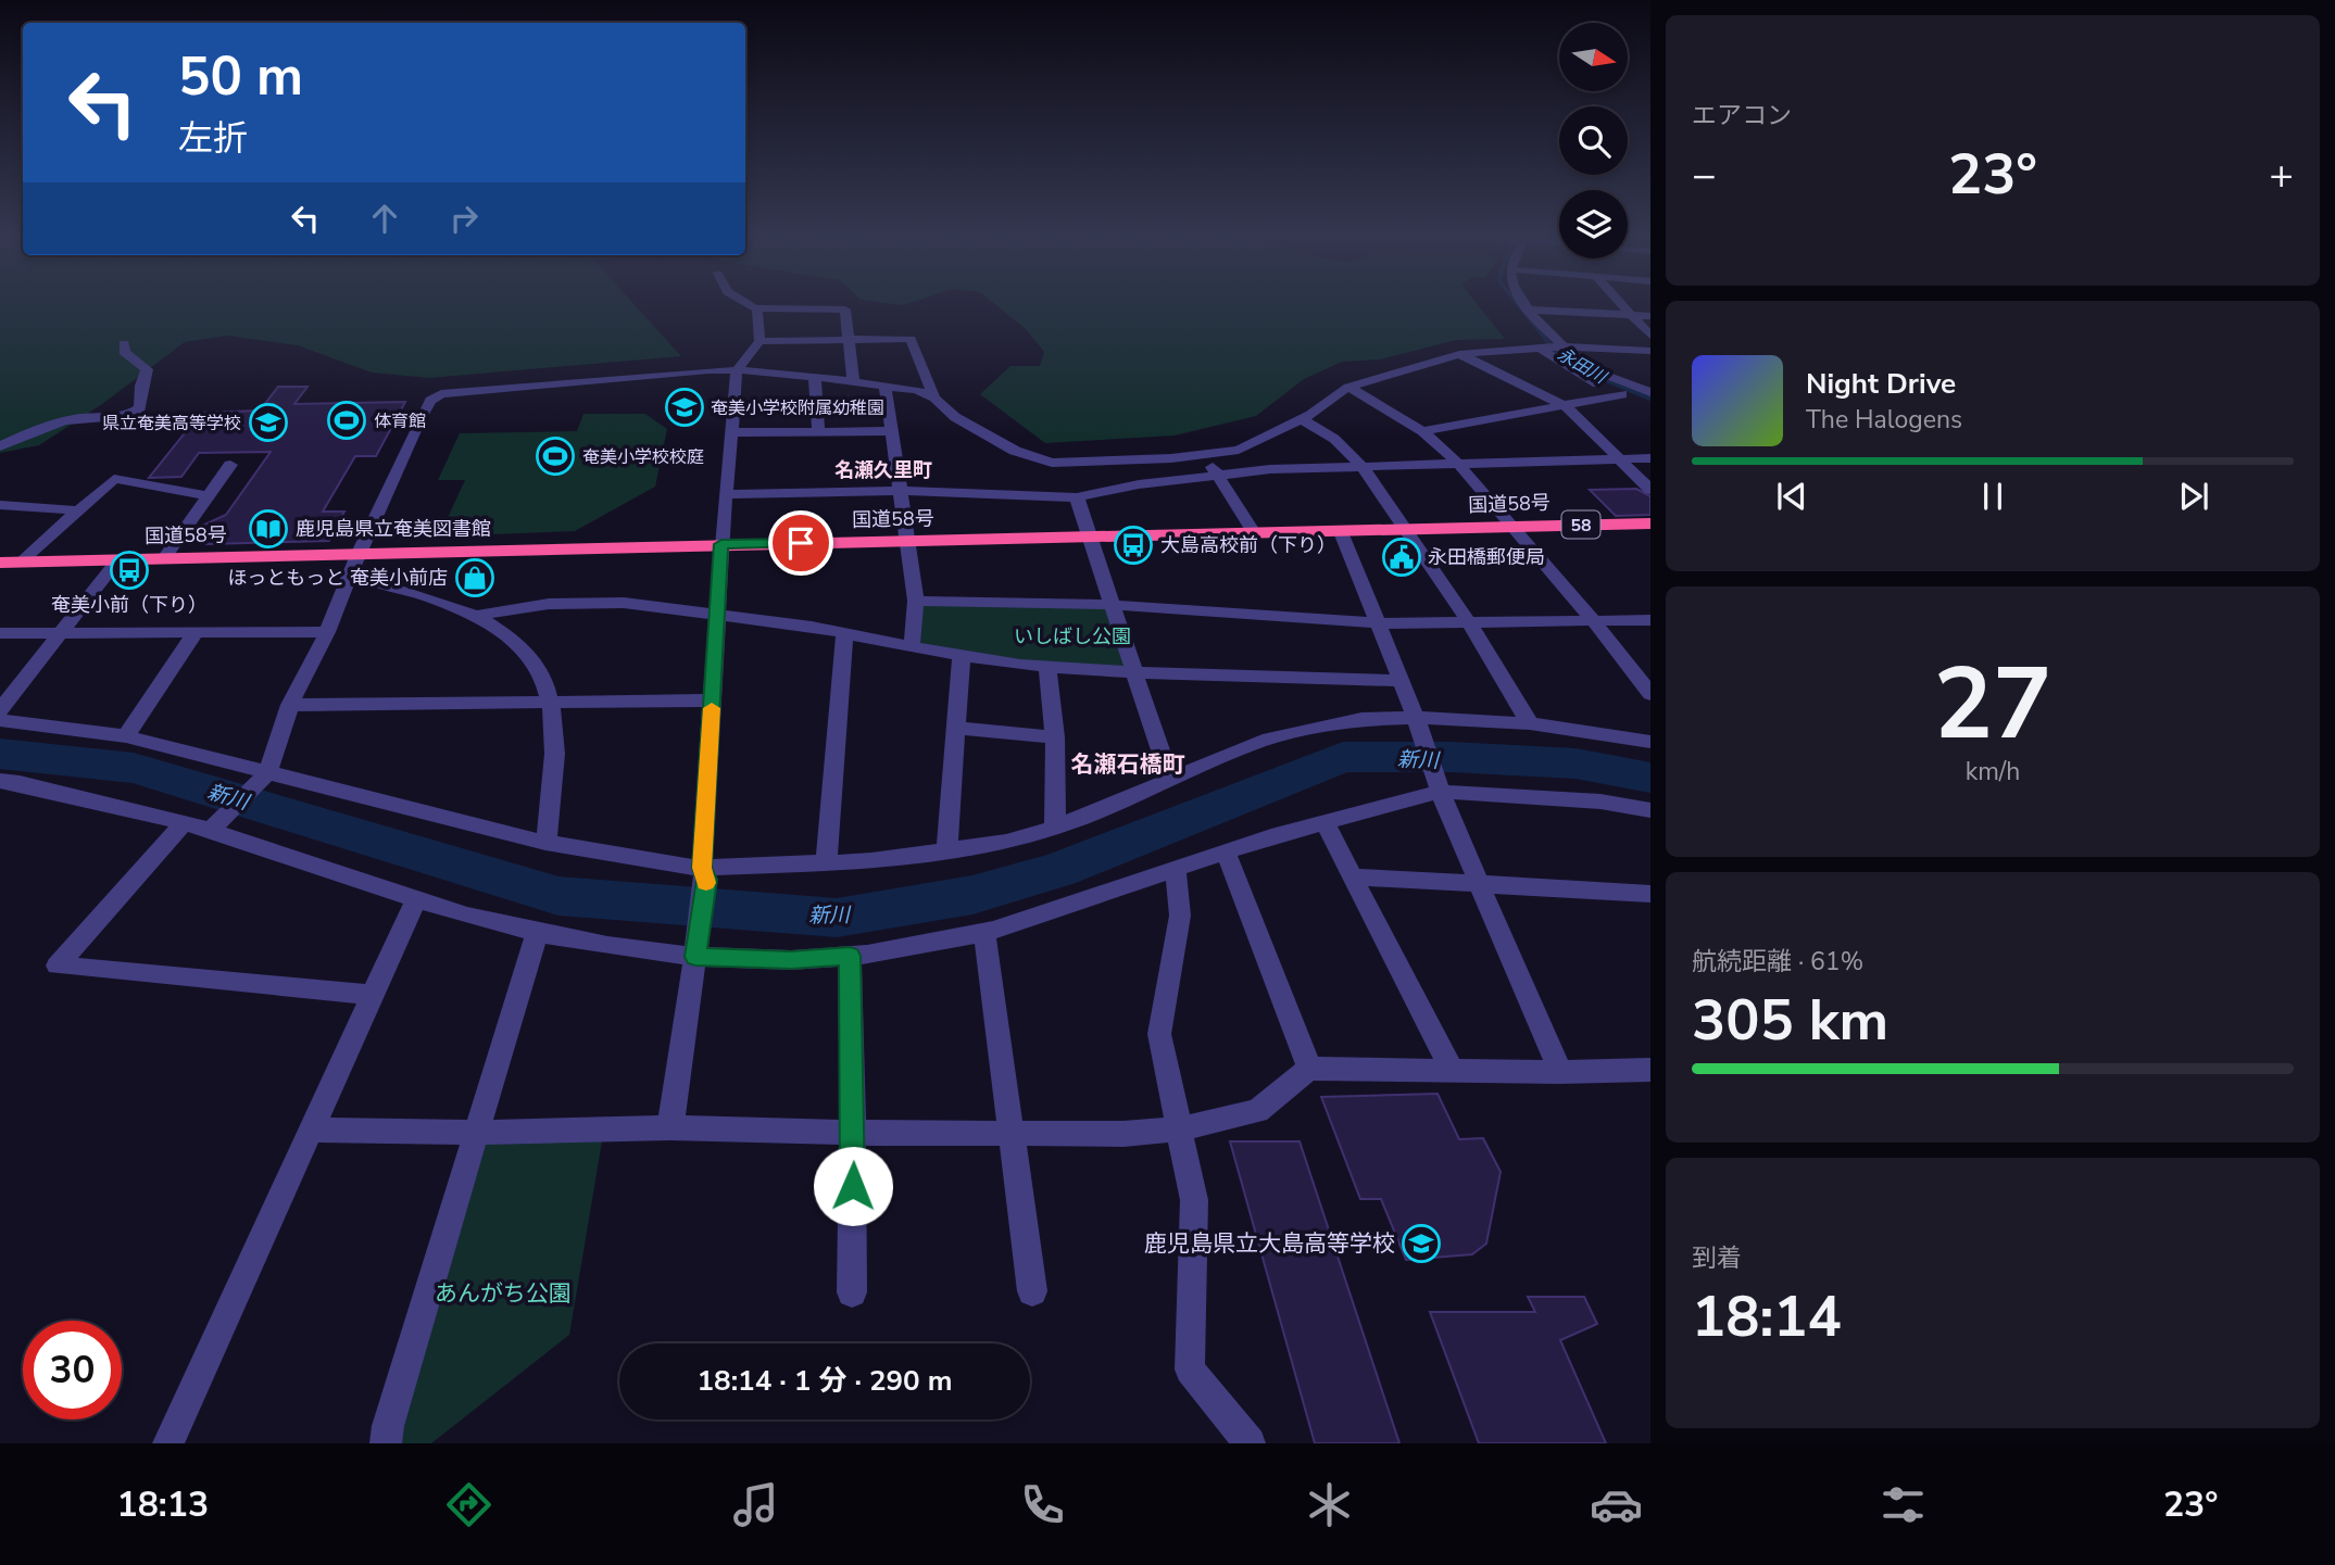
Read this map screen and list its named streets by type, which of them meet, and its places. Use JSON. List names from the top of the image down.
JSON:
{
  "streets": {
    "highway": ["国道58号", "58"]
  },
  "districts": ["名瀬久里町", "名瀬石橋町"],
  "water": ["永田川", "新川"],
  "parks": ["いしばし公園", "あんがち公園"],
  "places": {
    "school or university": ["奄美小学校附属幼稚園", "県立奄美高等学校", "鹿児島県立大島高等学校"],
    "sports": ["体育館", "奄美小学校校庭"],
    "library": ["鹿児島県立奄美図書館"],
    "bus stop": ["大島高校前（下り）", "奄美小前（下り）"],
    "public building": ["永田橋郵便局"],
    "shop": ["ほっともっと 奄美小前店"]
  },
  "north": "right",
  "page": {
    "tile": [
      "エアコン",
      ["27", "km/h"],
      ["航続距離 · 61%", "305 km"],
      ["到着", "18:14"]
    ],
    "turn": ["50 m", "左折"],
    "heat": ["−", "23°", "+"],
    "song": ["Night Drive", "The Halogens"],
    "limit": "30",
    "trip": "18:14 · 1 分 · 290 m",
    "tabs": ["18:13", "23°"]
  }
}
